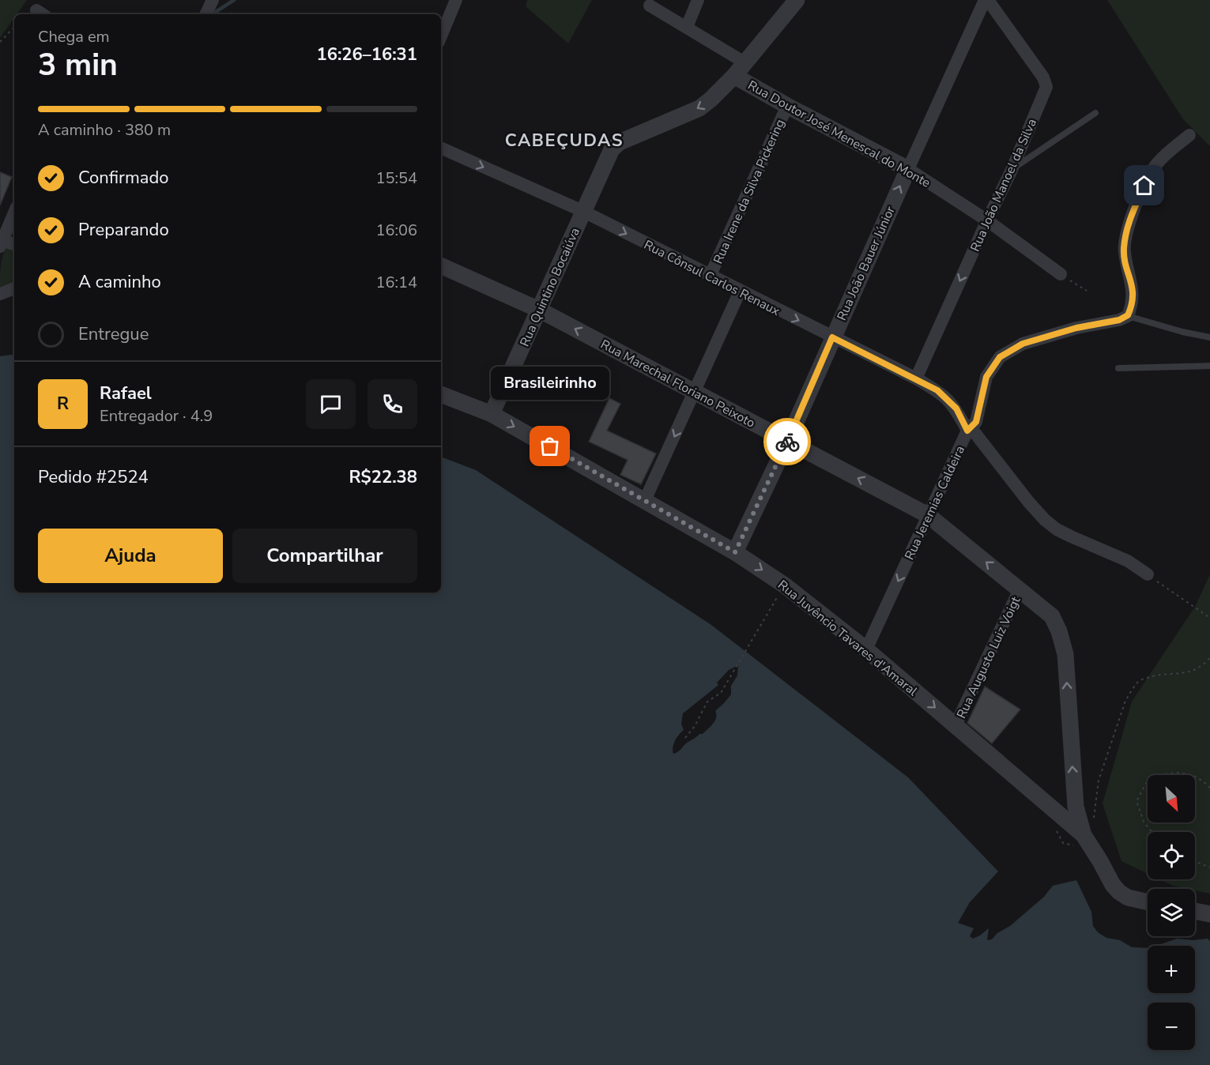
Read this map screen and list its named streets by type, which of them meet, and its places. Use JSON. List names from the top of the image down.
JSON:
{
  "streets": {
    "street": [
      "Rua Doutor José Menescal do Monte",
      "Rua João Manoel da Silva",
      "Rua Irene da Silva Pickering",
      "Rua João Bauer Júnior",
      "Rua Cônsul Carlos Renaux",
      "Rua Quintino Bocaiúva",
      "Rua Marechal Floriano Peixoto",
      "Rua Jeremias Caldeira",
      "Rua Juvêncio Tavares d'Amaral",
      "Rua Augusto Luiz Voigt"
    ]
  },
  "crossings": [
    ["Rua Doutor José Menescal do Monte", "Rua João Manoel da Silva"],
    ["Rua Doutor José Menescal do Monte", "Rua Irene da Silva Pickering"],
    ["Rua Doutor José Menescal do Monte", "Rua João Bauer Júnior"],
    ["Rua Doutor José Menescal do Monte", "Rua Quintino Bocaiúva"],
    ["Rua João Manoel da Silva", "Rua João Bauer Júnior"],
    ["Rua João Manoel da Silva", "Rua Cônsul Carlos Renaux"],
    ["Rua Irene da Silva Pickering", "Rua Cônsul Carlos Renaux"],
    ["Rua João Bauer Júnior", "Rua Cônsul Carlos Renaux"],
    ["Rua João Bauer Júnior", "Rua Marechal Floriano Peixoto"],
    ["Rua João Bauer Júnior", "Rua Juvêncio Tavares d'Amaral"],
    ["Rua Cônsul Carlos Renaux", "Rua Quintino Bocaiúva"],
    ["Rua Cônsul Carlos Renaux", "Rua Jeremias Caldeira"],
    ["Rua Quintino Bocaiúva", "Rua Marechal Floriano Peixoto"],
    ["Rua Quintino Bocaiúva", "Rua Juvêncio Tavares d'Amaral"],
    ["Rua Marechal Floriano Peixoto", "Rua Jeremias Caldeira"],
    ["Rua Marechal Floriano Peixoto", "Rua Juvêncio Tavares d'Amaral"],
    ["Rua Marechal Floriano Peixoto", "Rua Augusto Luiz Voigt"],
    ["Rua Jeremias Caldeira", "Rua Juvêncio Tavares d'Amaral"],
    ["Rua Juvêncio Tavares d'Amaral", "Rua Augusto Luiz Voigt"]
  ],
  "one_way": [
    "Rua João Manoel da Silva",
    "Rua Cônsul Carlos Renaux",
    "Rua Quintino Bocaiúva",
    "Rua Juvêncio Tavares d'Amaral"
  ],
  "districts": ["CABEÇUDAS"],
  "places": ["Brasileirinho"],
  "north": "bottom right",
  "page": {
    "heading": ["3 min", "Chega em", "16:26–16:31"],
    "panel": [
      "Rafael",
      "Entregador · 4.9",
      "Pedido #2524",
      "R$22.38"
    ],
    "bar": "A caminho · 380 m",
    "list": [
      ["Confirmado", "15:54"],
      ["Preparando", "16:06"],
      ["A caminho", "16:14"],
      "Entregue"
    ],
    "bubble": "Brasileirinho",
    "round": "R",
    "buttons": ["Ajuda", "Compartilhar"],
    "map_buttons": ["+", "−"]
  }
}
